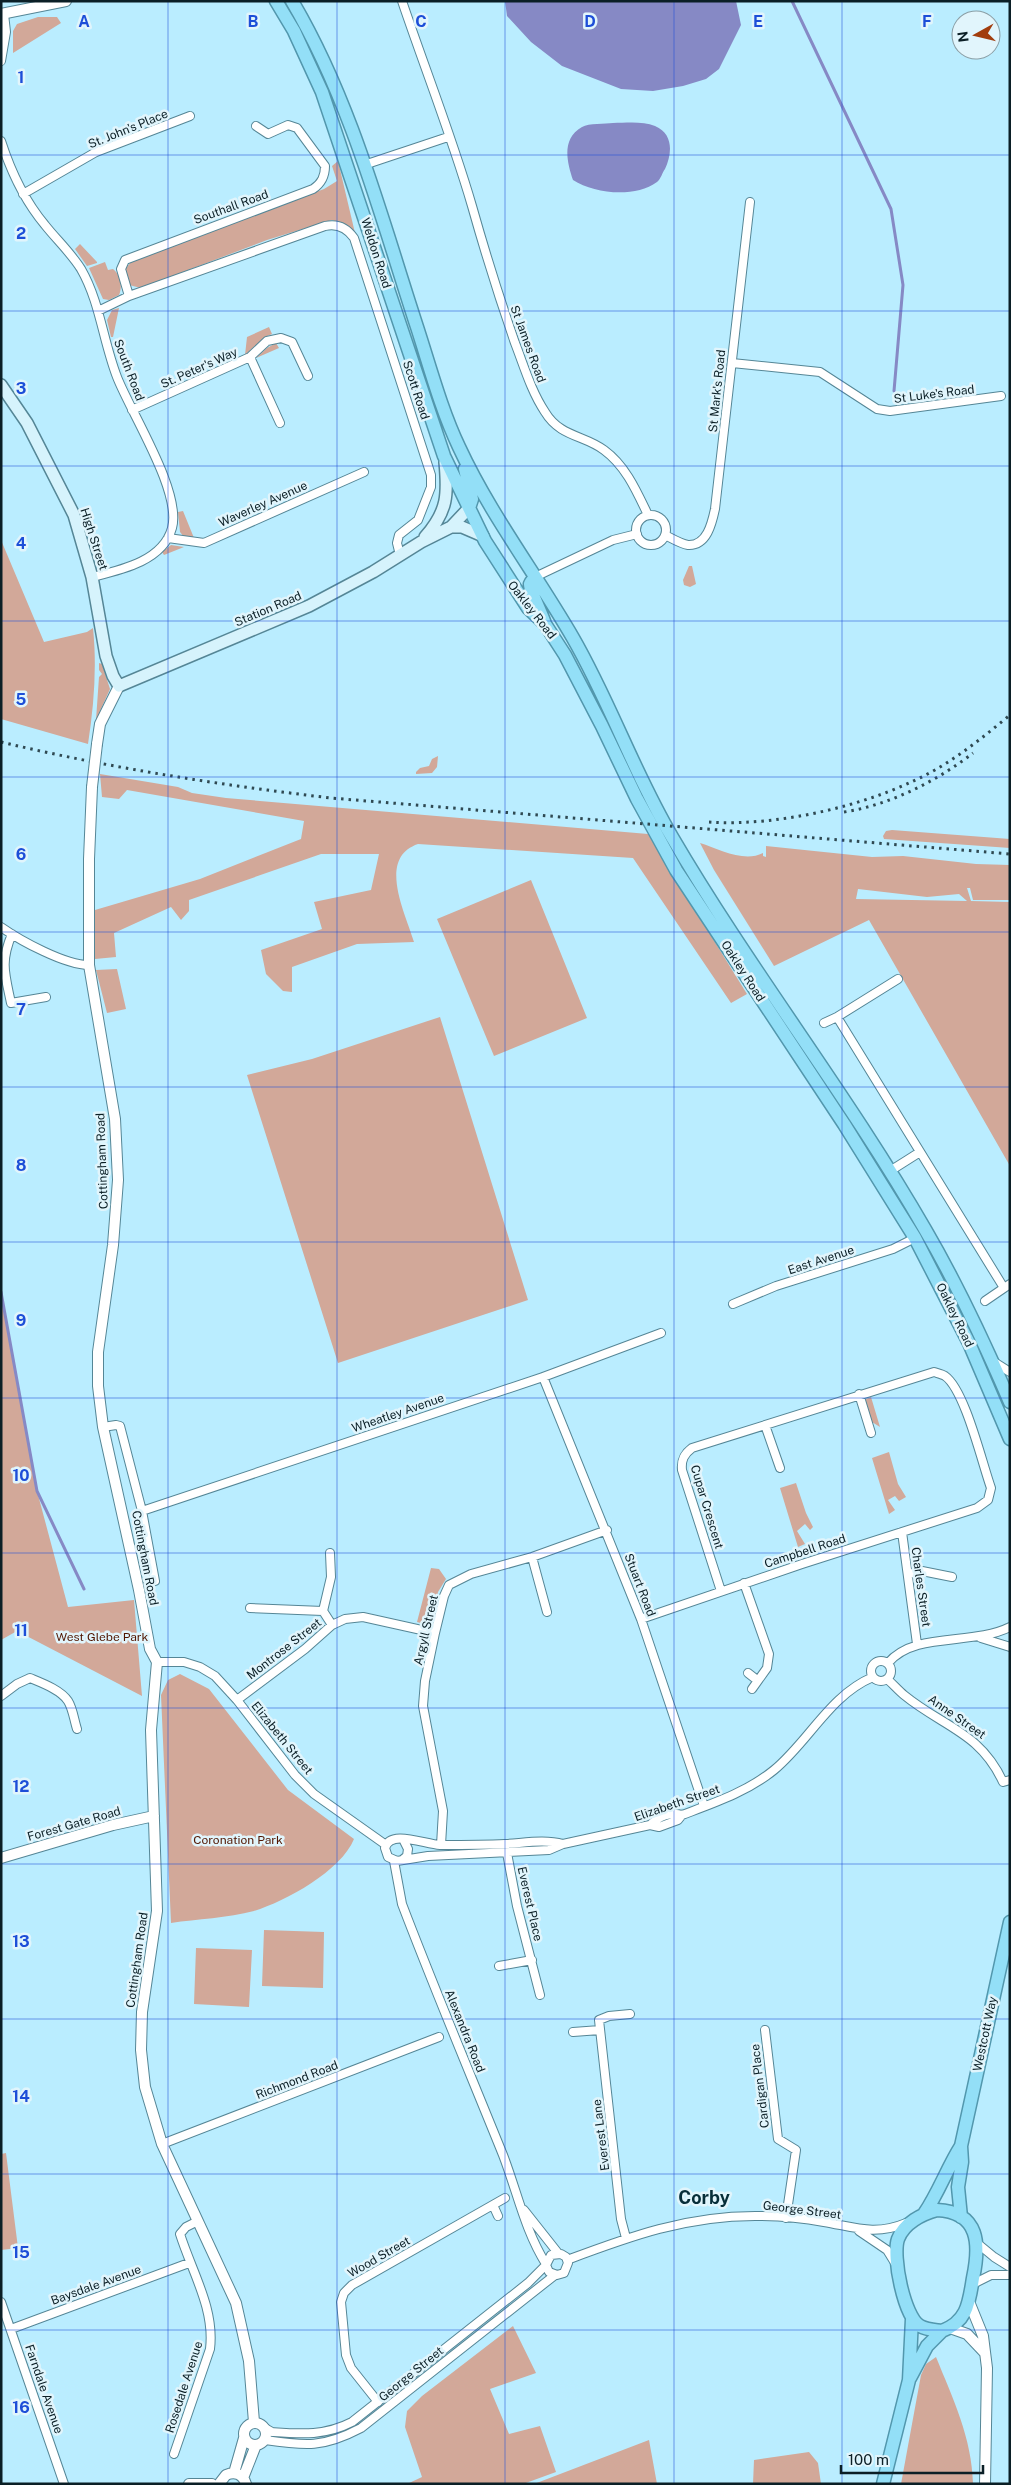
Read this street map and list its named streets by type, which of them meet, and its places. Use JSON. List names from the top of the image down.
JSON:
{
  "streets": {
    "highway": ["Weldon Road", "Oakley Road", "Westcott Way"],
    "main road": ["High Street", "Station Road"],
    "street": [
      "St. John's Place",
      "Southall Road",
      "St James Road",
      "St. Peter's Way",
      "South Road",
      "Scott Road",
      "St Mark's Road",
      "St Luke's Road",
      "Waverley Avenue",
      "Cottingham Road",
      "East Avenue",
      "Wheatley Avenue",
      "Cupar Crescent",
      "Campbell Road",
      "Stuart Road",
      "Charles Street",
      "Argyll Street",
      "Montrose Street",
      "Anne Street",
      "Elizabeth Street",
      "Forest Gate Road",
      "Everest Place",
      "Alexandra Road",
      "Richmond Road",
      "Cardigan Place",
      "Everest Lane",
      "George Street",
      "Wood Street",
      "Baysdale Avenue",
      "Rosedale Avenue",
      "Farndale Avenue"
    ]
  },
  "crossings": [
    ["St. John's Place", "South Road"],
    ["Southall Road", "Scott Road"],
    ["Weldon Road", "Station Road"],
    ["Weldon Road", "Oakley Road"],
    ["St James Road", "St Mark's Road"],
    ["St. Peter's Way", "South Road"],
    ["South Road", "Waverley Avenue"],
    ["Scott Road", "Station Road"],
    ["St Mark's Road", "St Luke's Road"],
    ["High Street", "Station Road"],
    ["High Street", "Cottingham Road"],
    ["Station Road", "Oakley Road"],
    ["Station Road", "Cottingham Road"],
    ["Oakley Road", "East Avenue"],
    ["Cottingham Road", "Elizabeth Street"],
    ["Cottingham Road", "Forest Gate Road"],
    ["Cottingham Road", "Richmond Road"],
    ["Cottingham Road", "George Street"],
    ["Cottingham Road", "Rosedale Avenue"],
    ["Wheatley Avenue", "Stuart Road"],
    ["Cupar Crescent", "Campbell Road"],
    ["Campbell Road", "Stuart Road"],
    ["Campbell Road", "Charles Street"],
    ["Stuart Road", "Argyll Street"],
    ["Stuart Road", "Elizabeth Street"],
    ["Argyll Street", "Montrose Street"],
    ["Argyll Street", "Elizabeth Street"],
    ["Montrose Street", "Elizabeth Street"],
    ["Anne Street", "Elizabeth Street"],
    ["Elizabeth Street", "Everest Place"],
    ["Elizabeth Street", "Alexandra Road"],
    ["Alexandra Road", "George Street"],
    ["Westcott Way", "George Street"],
    ["Cardigan Place", "George Street"],
    ["Everest Lane", "George Street"],
    ["George Street", "Wood Street"],
    ["Baysdale Avenue", "Rosedale Avenue"],
    ["Baysdale Avenue", "Farndale Avenue"]
  ],
  "districts": ["Corby"],
  "parks": ["West Glebe Park", "Coronation Park"],
  "scale_bar": "100 m",
  "north": "left",
  "grid": {
    "columns": [
      "A",
      "B",
      "C",
      "D",
      "E",
      "F"
    ],
    "rows": [
      "1",
      "2",
      "3",
      "4",
      "5",
      "6",
      "7",
      "8",
      "9",
      "10",
      "11",
      "12",
      "13",
      "14",
      "15",
      "16"
    ]
  }
}
